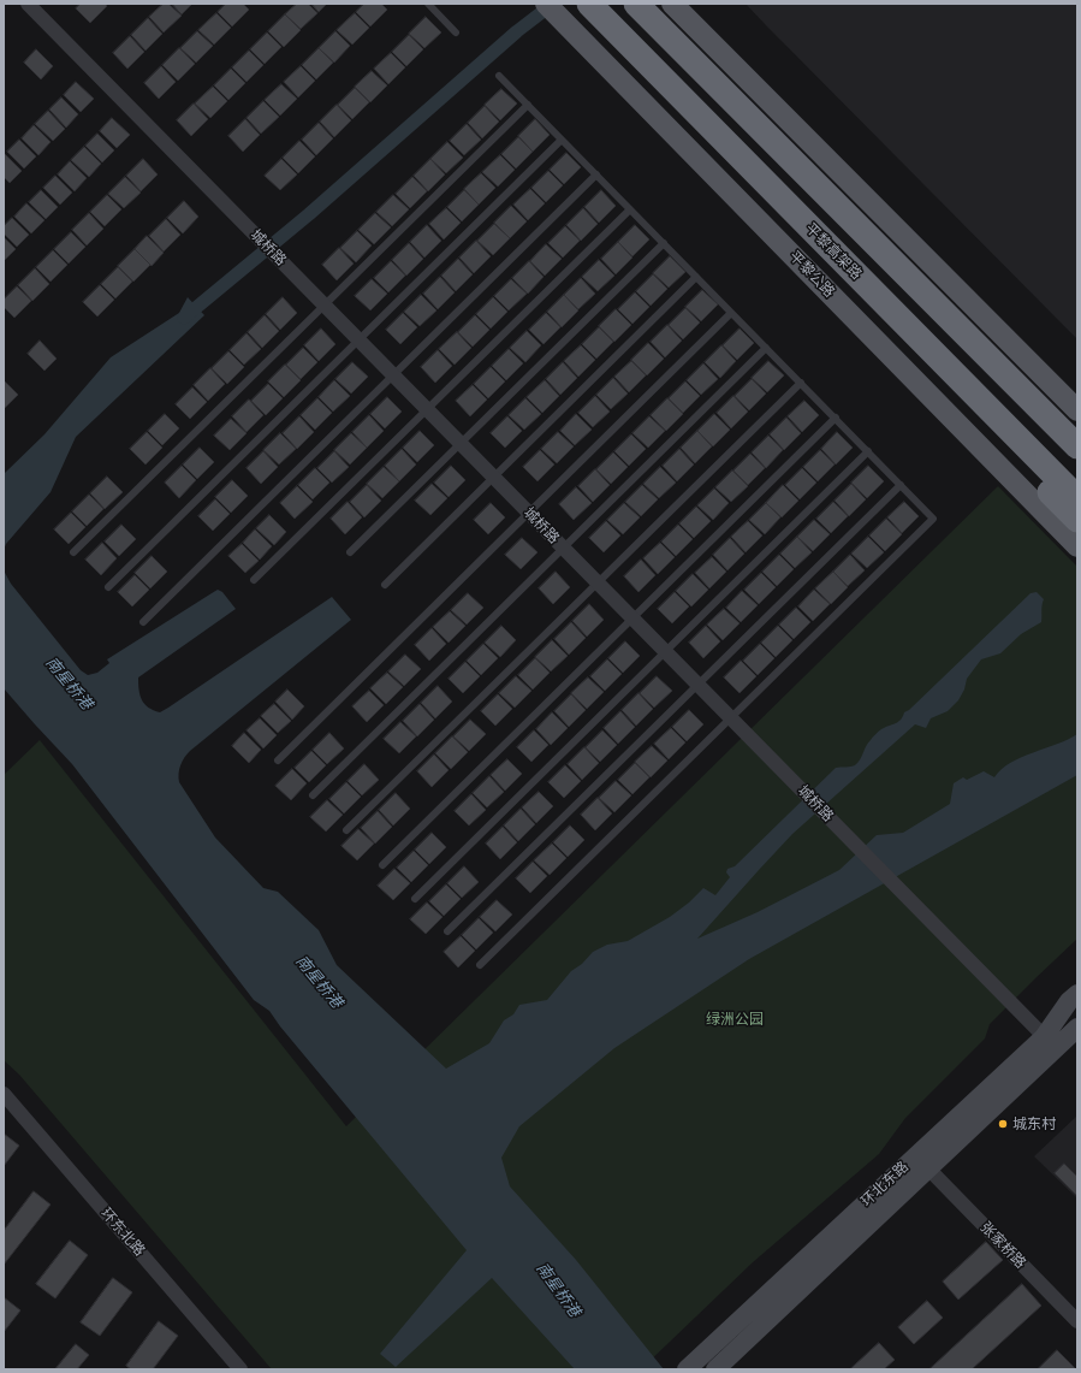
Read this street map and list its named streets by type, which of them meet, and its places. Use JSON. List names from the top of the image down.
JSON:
{
  "streets": {
    "highway": ["平黎高架路"],
    "main road": ["平黎公路", "环北东路"],
    "street": ["城桥路", "环东北路", "张家桥路"]
  },
  "crossings": [
    ["城桥路", "环北东路"],
    ["环北东路", "张家桥路"]
  ],
  "water": ["南星桥港"],
  "parks": ["绿洲公园"],
  "places": ["城东村"]
}
